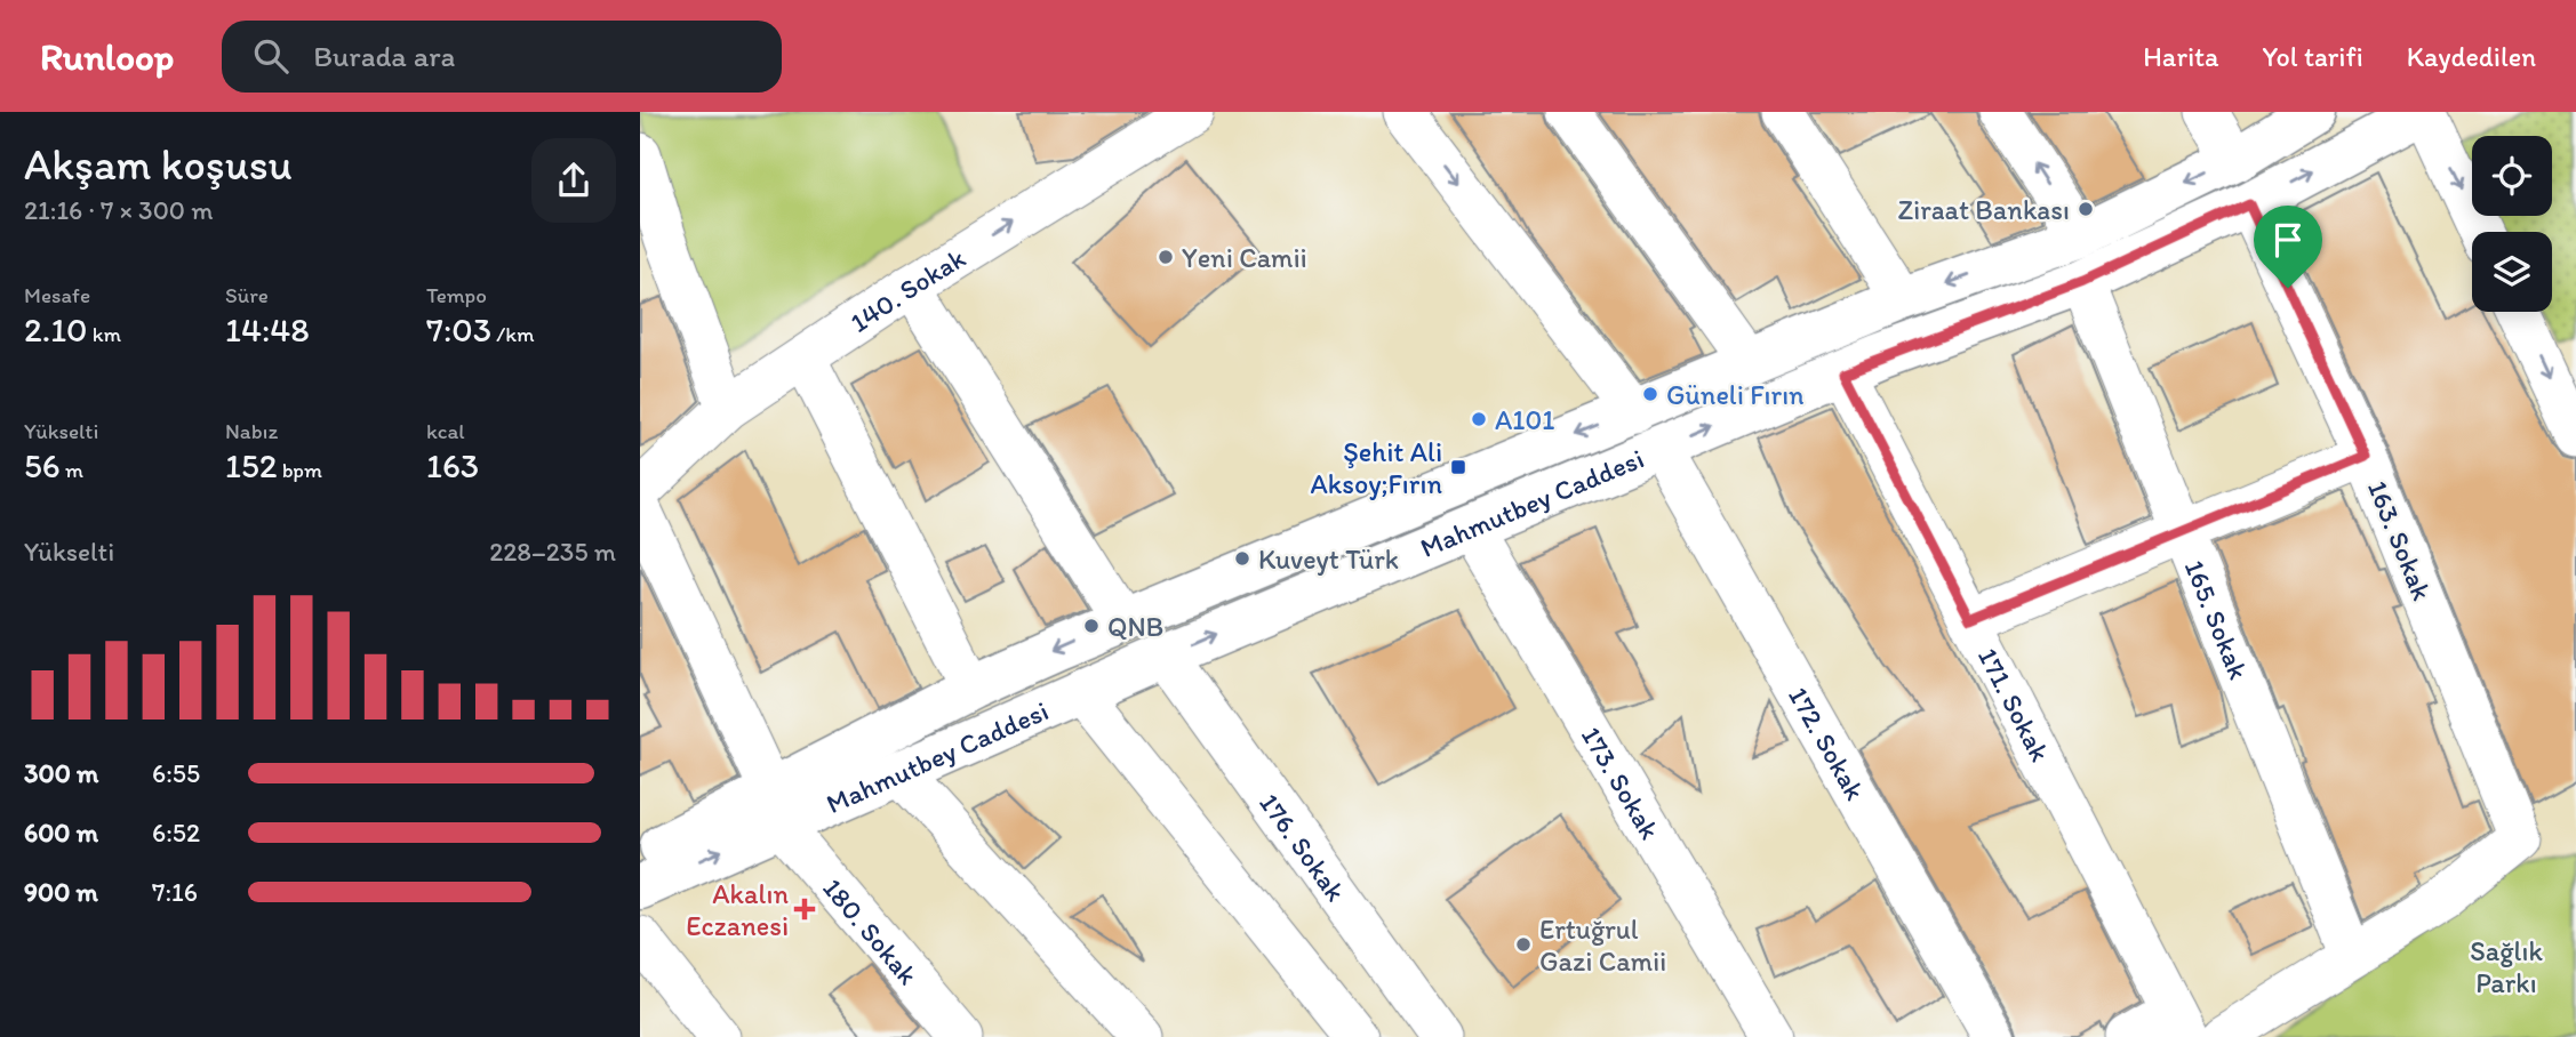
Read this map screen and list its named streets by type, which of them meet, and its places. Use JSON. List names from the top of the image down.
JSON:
{
  "streets": {
    "main road": ["Mahmutbey Caddesi"],
    "street": [
      "140. Sokak",
      "163. Sokak",
      "165. Sokak",
      "171. Sokak",
      "172. Sokak",
      "173. Sokak",
      "176. Sokak",
      "180. Sokak"
    ]
  },
  "crossings": [
    ["Mahmutbey Caddesi", "163. Sokak"],
    ["Mahmutbey Caddesi", "165. Sokak"],
    ["Mahmutbey Caddesi", "171. Sokak"],
    ["Mahmutbey Caddesi", "172. Sokak"],
    ["Mahmutbey Caddesi", "173. Sokak"],
    ["Mahmutbey Caddesi", "176. Sokak"],
    ["Mahmutbey Caddesi", "180. Sokak"],
    ["163. Sokak", "165. Sokak"]
  ],
  "one_way": ["140. Sokak"],
  "parks": ["Sağlık Parkı"],
  "places": {
    "other": [
      "Ziraat Bankası",
      "Yeni Camii",
      "Güneli Fırın",
      "A101",
      "Kuveyt Türk",
      "QNB",
      "Ertuğrul Gazi Camii"
    ],
    "transit": ["Şehit Ali Aksoy;Fırın"],
    "health": ["Akalın Eczanesi"]
  },
  "page": {
    "header": "Runloop",
    "search": "Burada ara",
    "nav": ["Harita", "Yol tarifi", "Kaydedilen"],
    "heading": ["Akşam koşusu", "21:16 · 7 × 300 m"],
    "stats": [
      ["Mesafe", "2.10 km"],
      ["Süre", "14:48"],
      ["Tempo", "7:03 /km"],
      ["Yükselti", "56 m"],
      ["Nabız", "152 bpm"],
      ["kcal", "163"]
    ],
    "chart": ["Yükselti", "228–235 m"],
    "list": [
      {
        "name": "300 m",
        "note": "6:55"
      },
      {
        "name": "600 m",
        "note": "6:52"
      },
      {
        "name": "900 m",
        "note": "7:16"
      }
    ]
  }
}
